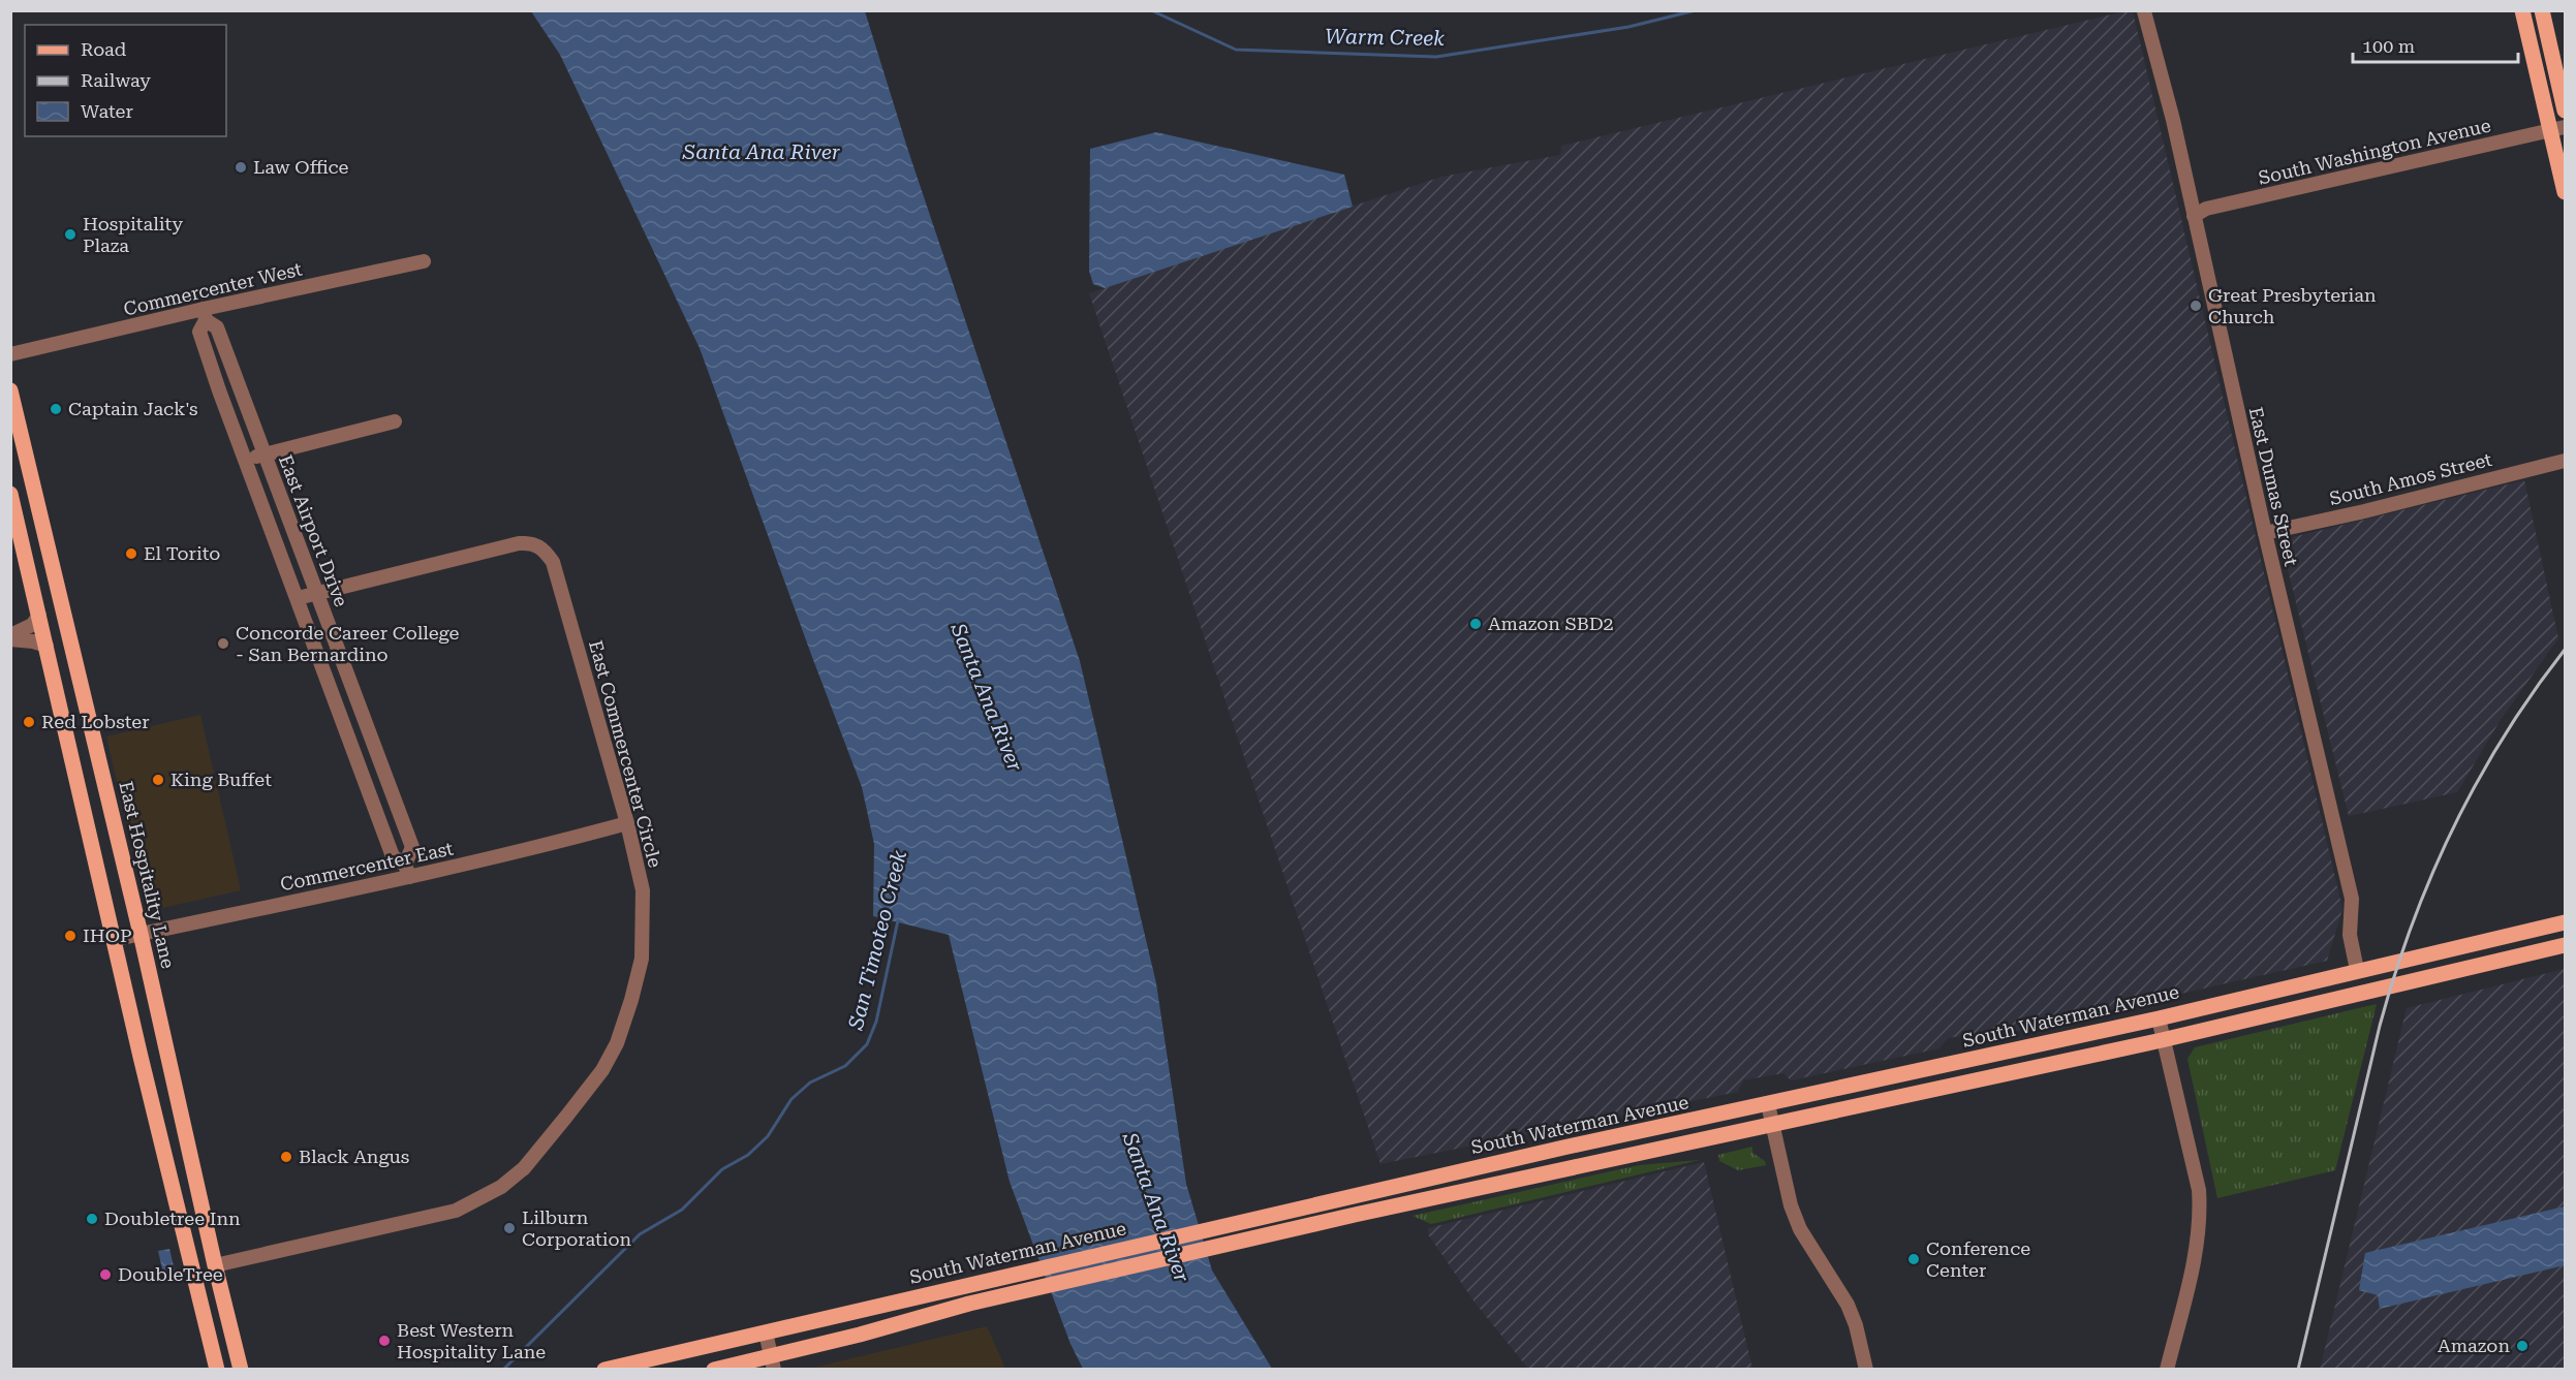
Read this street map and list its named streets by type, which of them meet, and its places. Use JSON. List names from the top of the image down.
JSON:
{
  "streets": {
    "main road": ["East Hospitality Lane", "South Waterman Avenue"],
    "street": [
      "South Washington Avenue",
      "Commercenter West",
      "South Amos Street",
      "East Dumas Street",
      "East Airport Drive",
      "East Commercenter Circle",
      "Commercenter East"
    ]
  },
  "crossings": [
    ["South Washington Avenue", "East Dumas Street"],
    ["Commercenter West", "East Airport Drive"],
    ["South Amos Street", "East Dumas Street"],
    ["East Dumas Street", "South Waterman Avenue"],
    ["East Airport Drive", "East Commercenter Circle"],
    ["East Airport Drive", "Commercenter East"],
    ["East Commercenter Circle", "Commercenter East"],
    ["East Commercenter Circle", "East Hospitality Lane"],
    ["Commercenter East", "East Hospitality Lane"]
  ],
  "water": ["Warm Creek", "Santa Ana River", "San Timoteo Creek"],
  "places": [
    "Law Office",
    "Hospitality Plaza",
    "Great Presbyterian Church",
    "Captain Jack's",
    "El Torito",
    "Amazon SBD2",
    "Concorde Career College - San Bernardino",
    "Red Lobster",
    "King Buffet",
    "IHOP",
    "Black Angus",
    "Doubletree Inn",
    "Lilburn Corporation",
    "Conference Center",
    "DoubleTree",
    "Best Western Hospitality Lane",
    "Amazon"
  ],
  "legend": ["Road", "Railway", "Water"],
  "scale_bar": "100 m"
}
